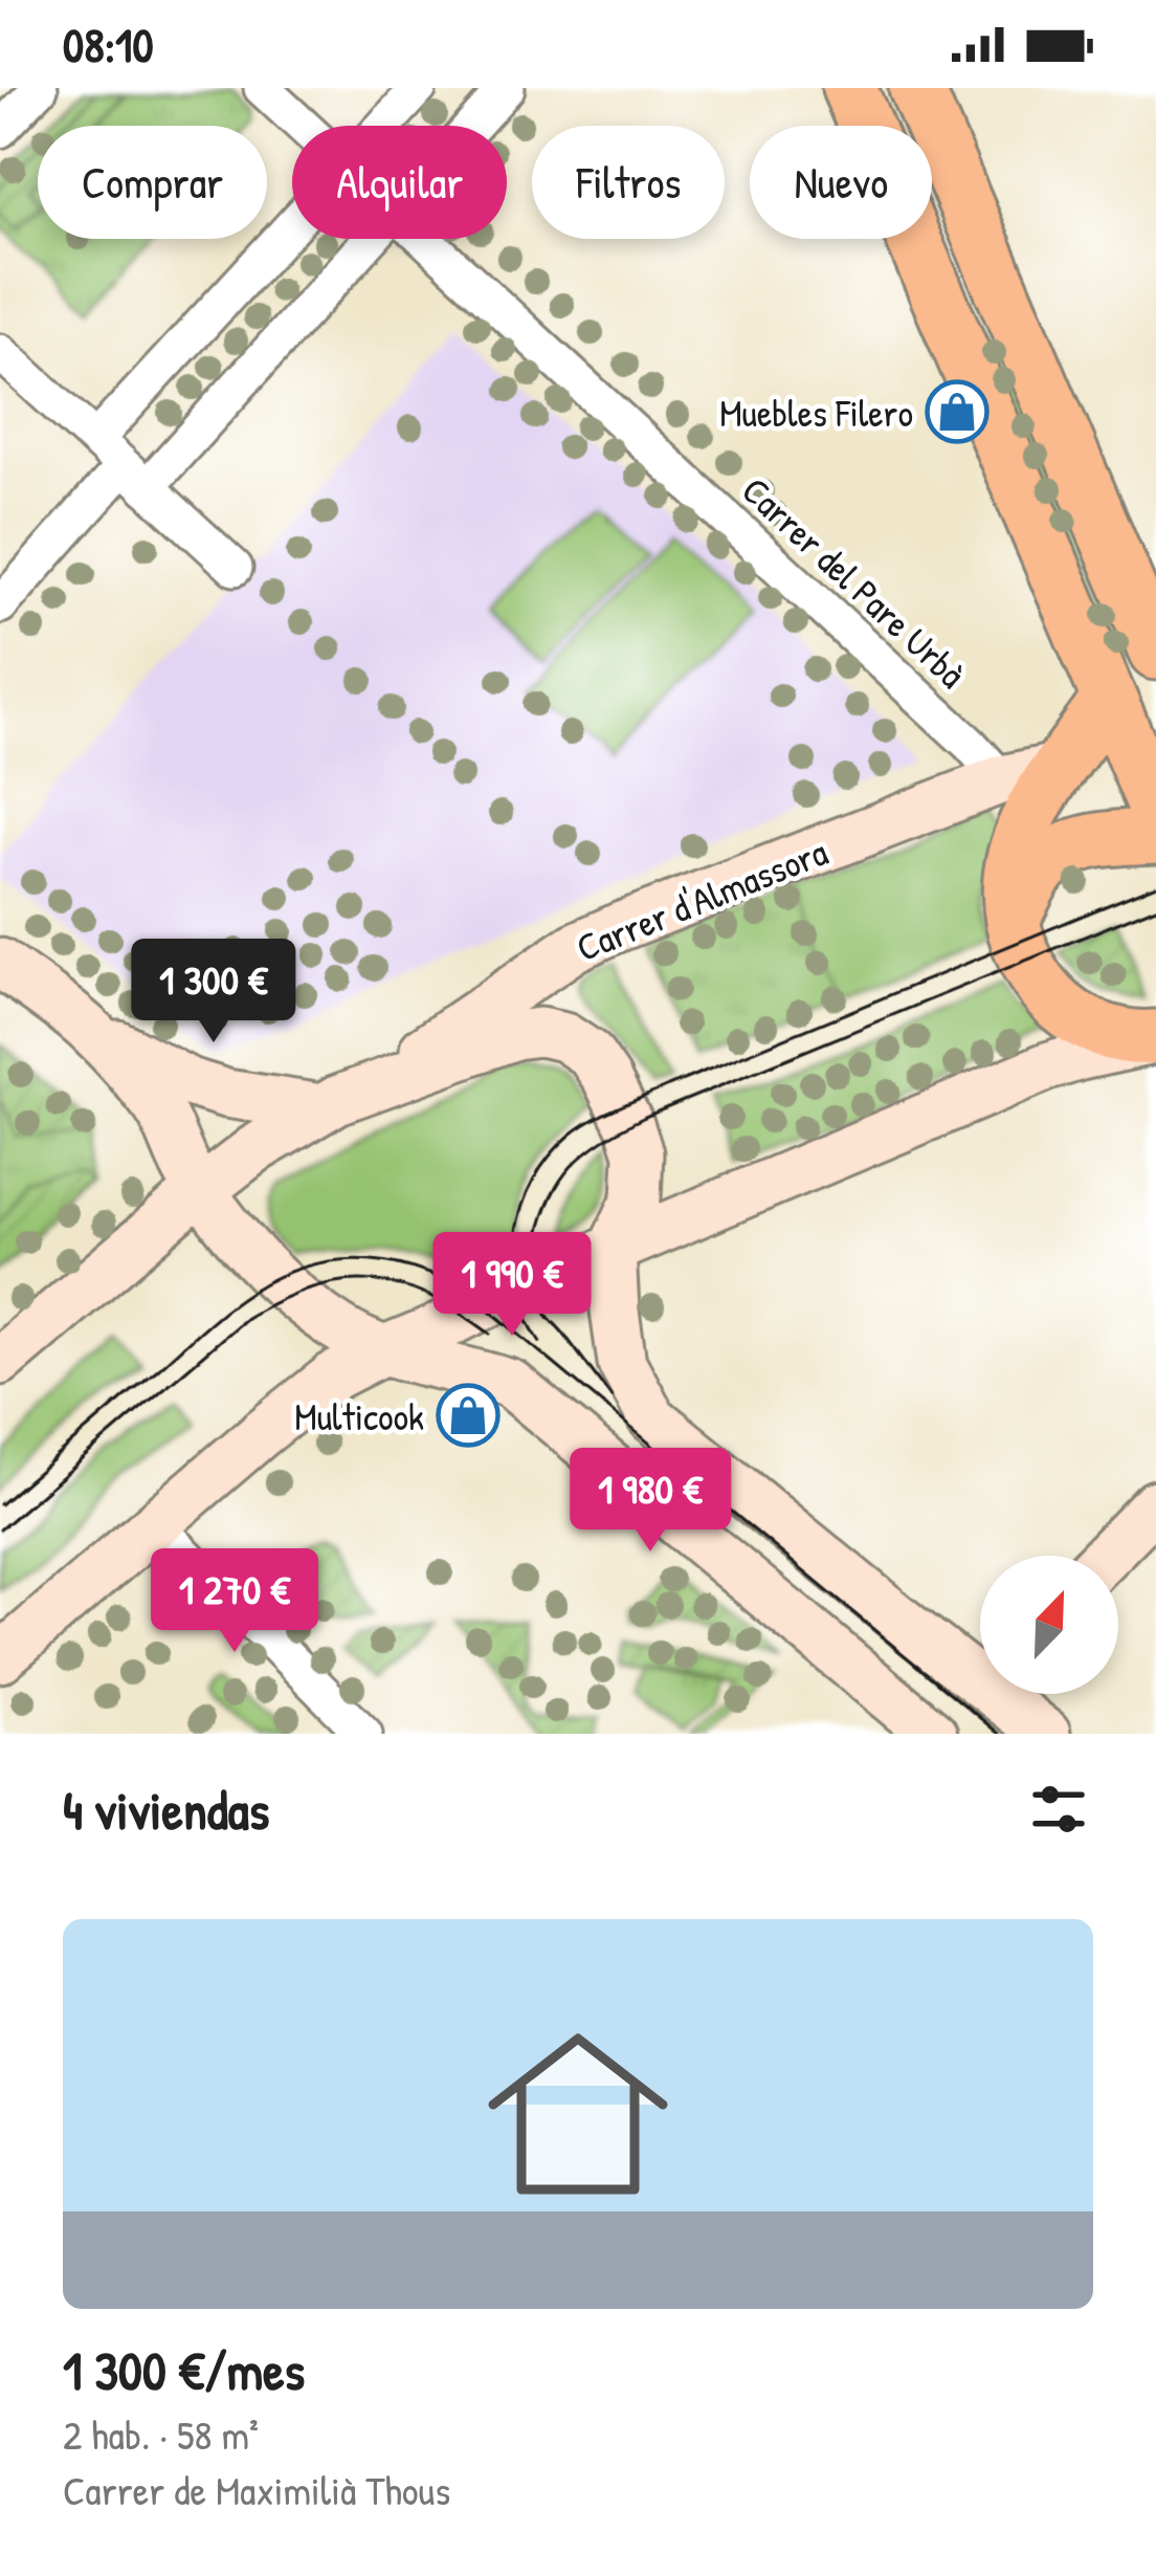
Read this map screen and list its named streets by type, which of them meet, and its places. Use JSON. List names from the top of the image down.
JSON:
{
  "streets": {
    "main road": ["Carrer d'Almassora"],
    "street": ["Carrer del Pare Urbà"]
  },
  "crossings": [
    ["Carrer del Pare Urbà", "Carrer d'Almassora"]
  ],
  "places": {
    "shop": ["Muebles Filero", "Multicook"]
  },
  "north": "top right",
  "page": {
    "status": "08:10",
    "chip": [
      "Comprar",
      "Alquilar",
      "Filtros",
      "Nuevo"
    ],
    "price": [
      "1 300 €",
      "1 990 €",
      "1 980 €",
      "1 270 €"
    ],
    "heading": "4 viviendas",
    "list": [
      {
        "name": "1 300 €/mes",
        "note": "2 hab. · 58 m² · Carrer de Maximilià Thous"
      }
    ]
  }
}
